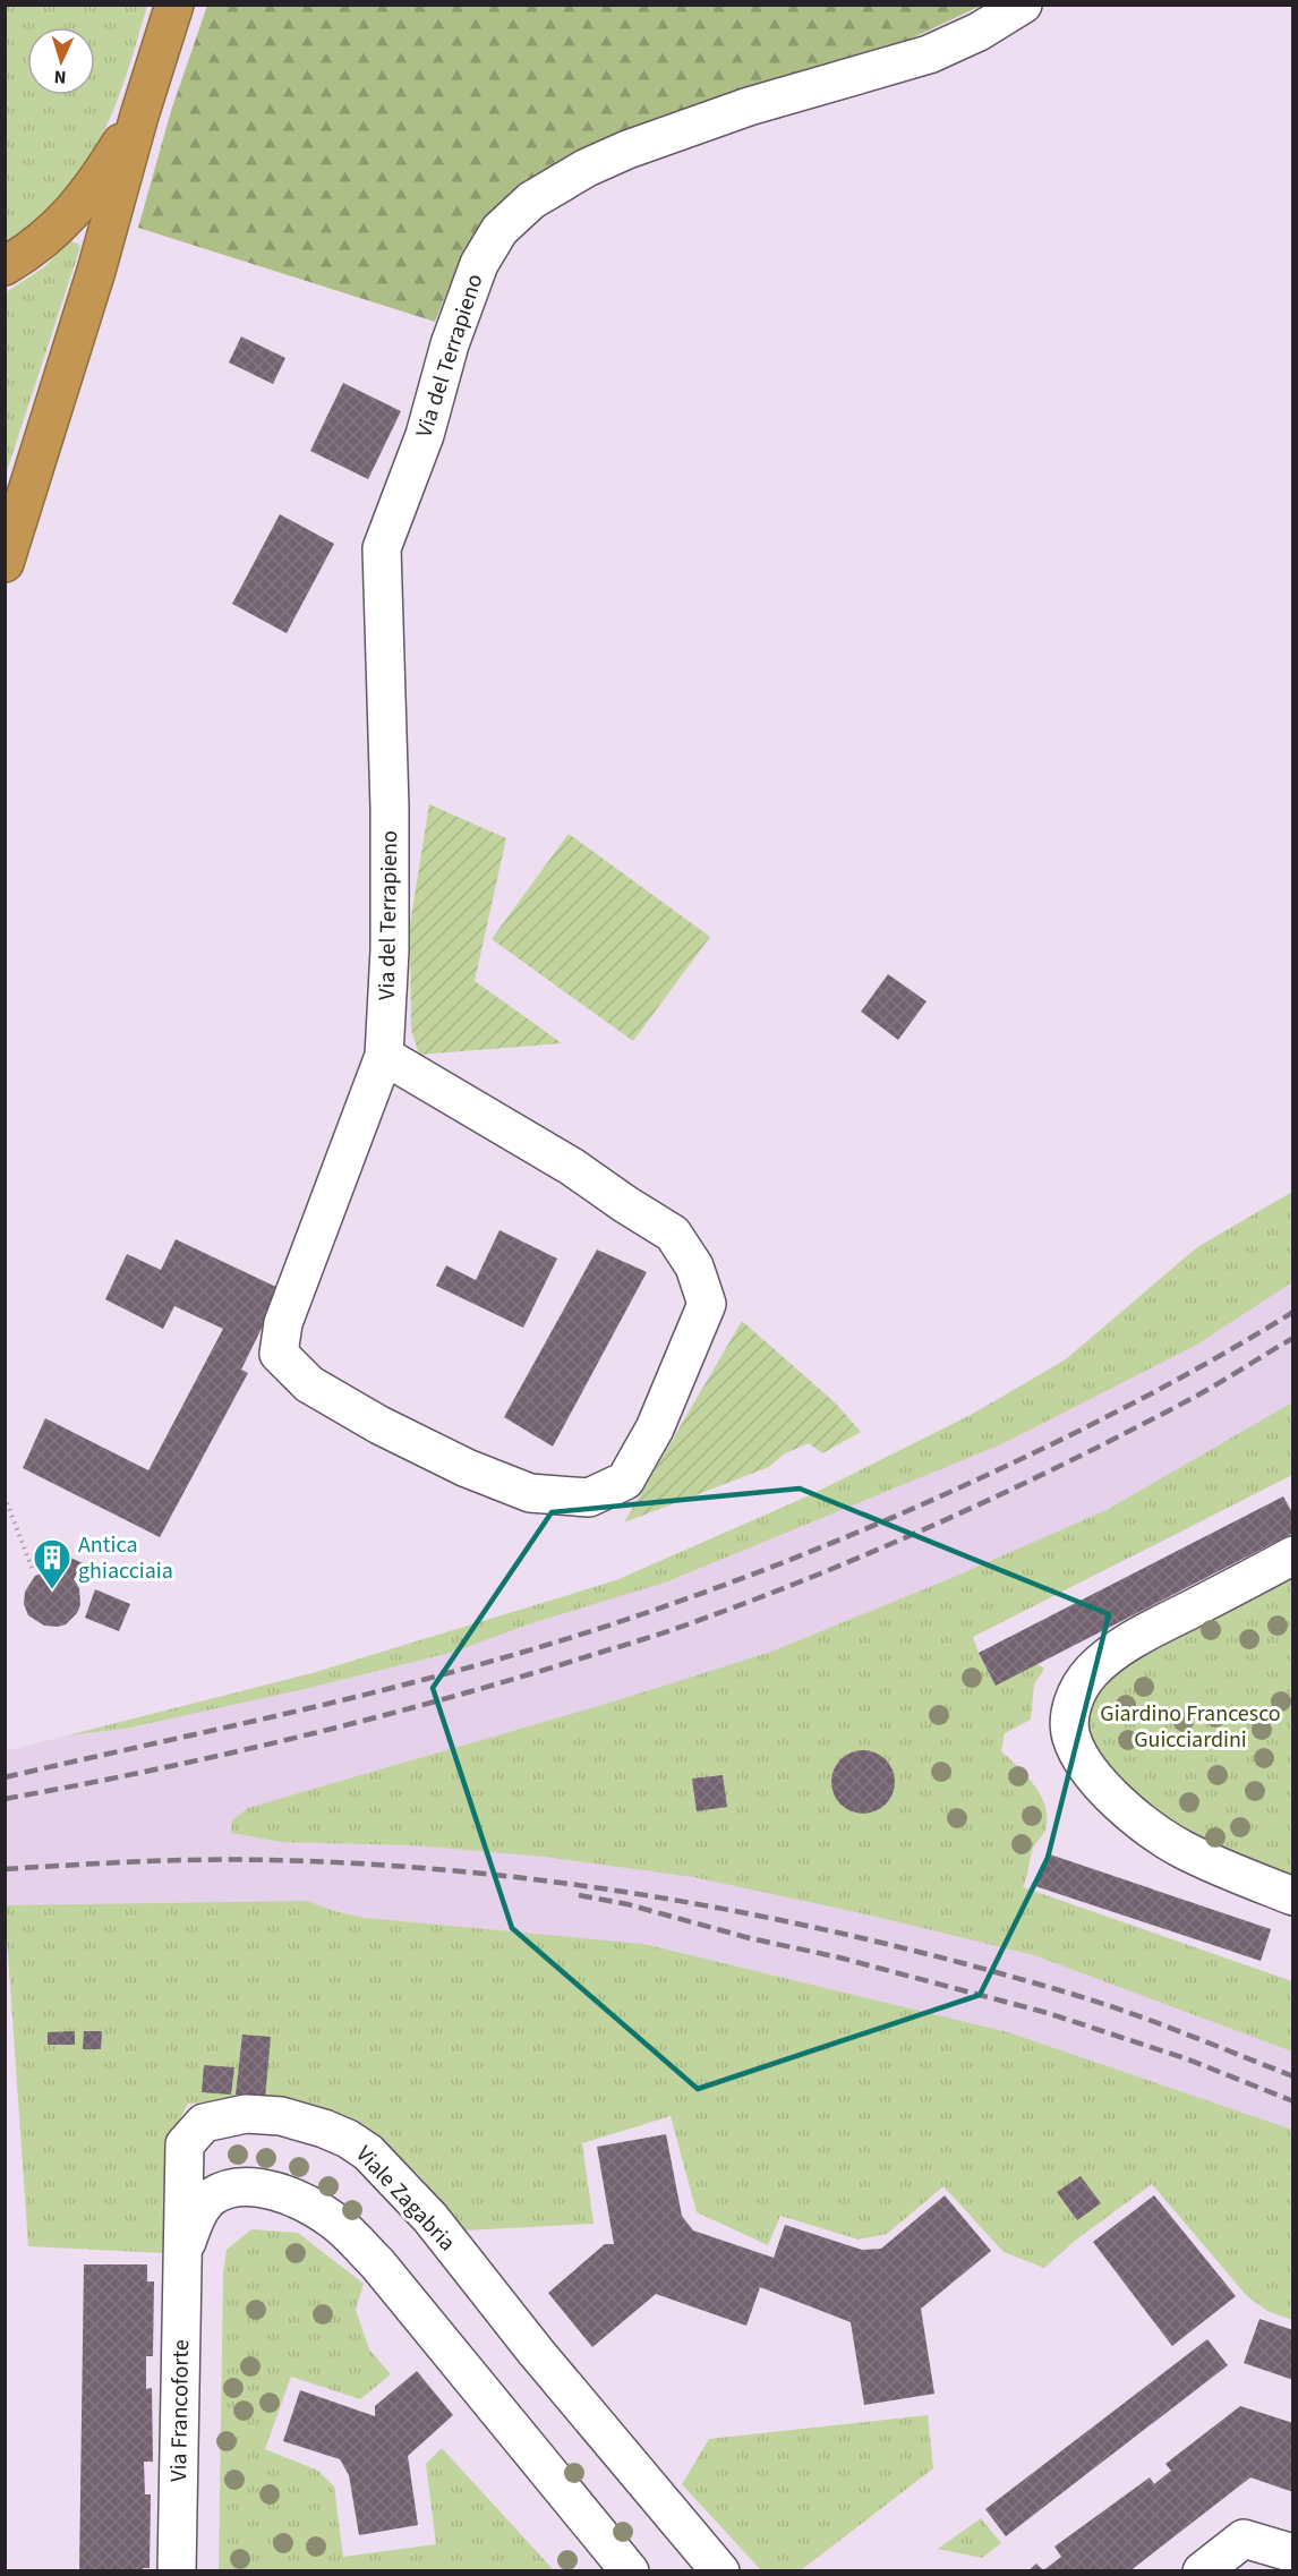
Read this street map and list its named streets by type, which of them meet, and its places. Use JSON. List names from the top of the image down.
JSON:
{
  "streets": {
    "street": ["Via del Terrapieno", "Viale Zagabria", "Via Francoforte"]
  },
  "crossings": [
    ["Viale Zagabria", "Via Francoforte"]
  ],
  "parks": ["Giardino Francesco Guicciardini"],
  "places": {
    "building": ["Antica ghiacciaia"]
  },
  "north": "bottom"
}
